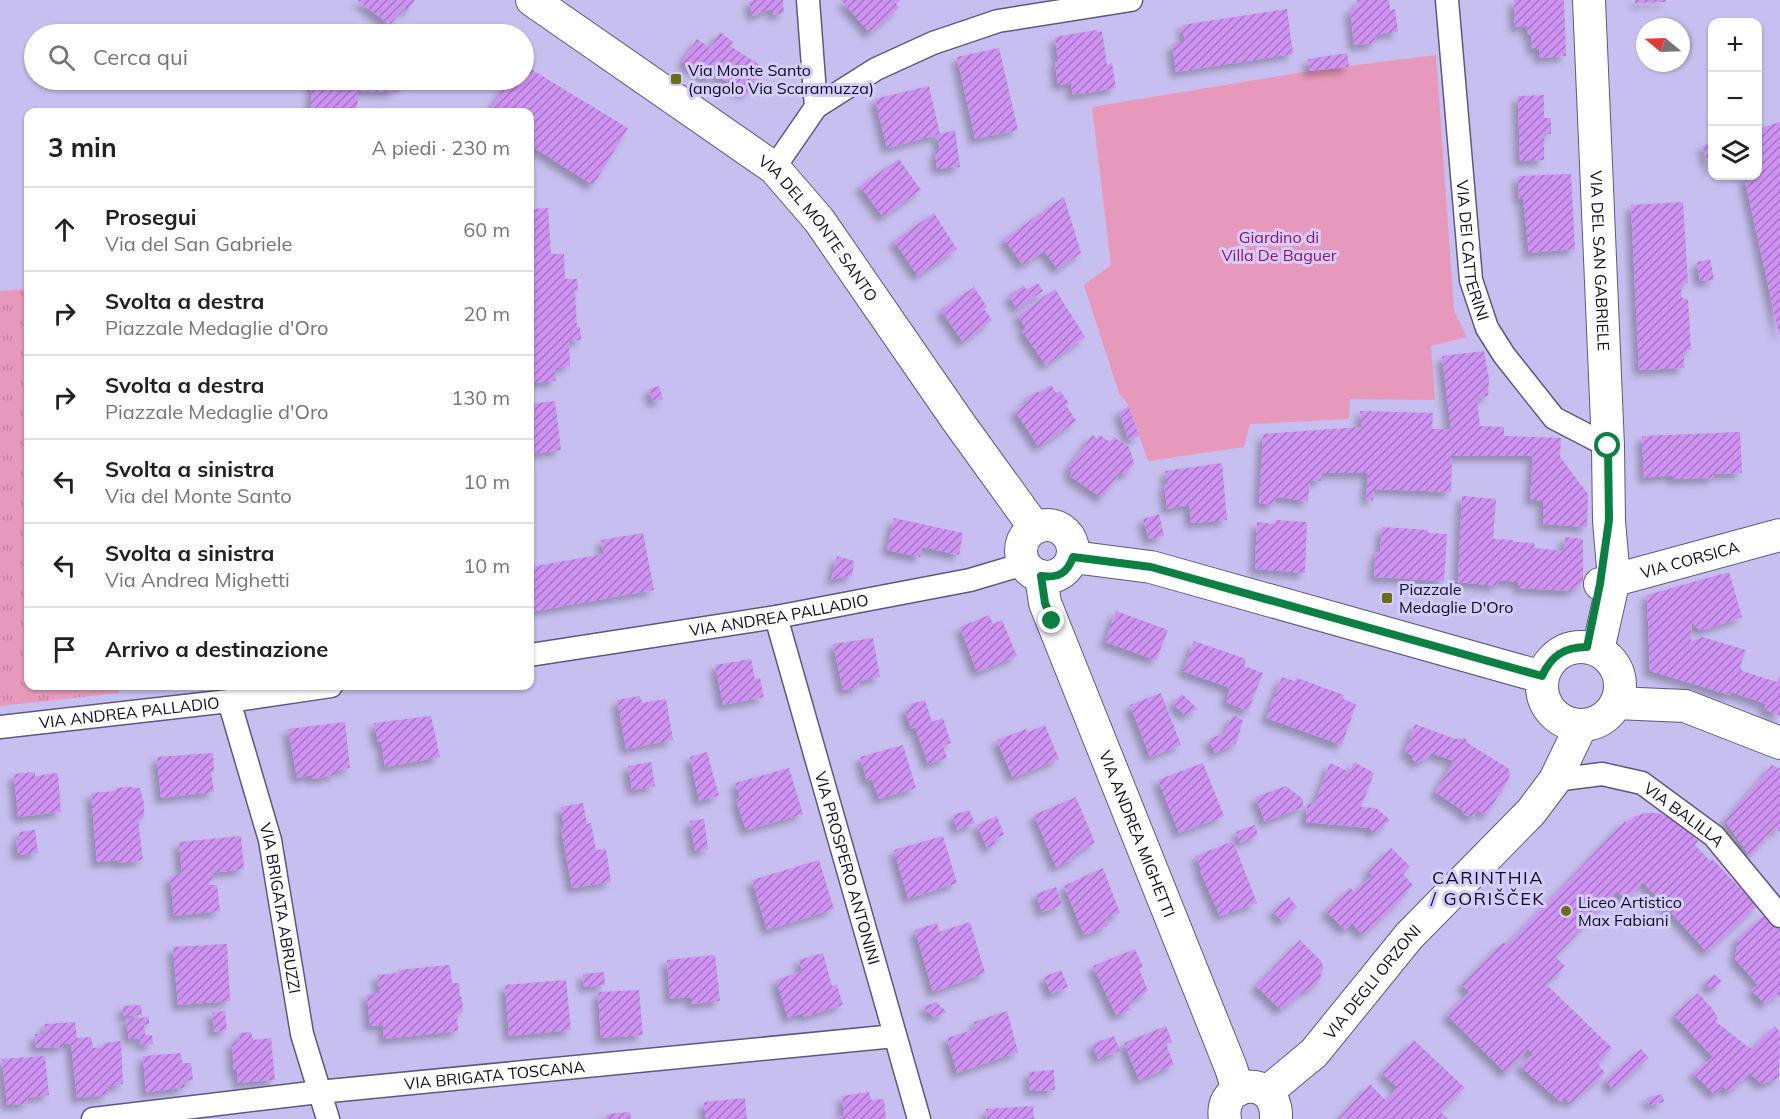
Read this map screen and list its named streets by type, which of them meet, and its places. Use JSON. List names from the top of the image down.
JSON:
{
  "streets": {
    "main road": [
      "VIA DEL MONTE SANTO",
      "VIA DEL SAN GABRIELE",
      "VIA CORSICA",
      "VIA ANDREA MIGHETTI",
      "VIA DEGLI ORZONI"
    ],
    "street": [
      "VIA DEI CATTERINI",
      "VIA ANDREA PALLADIO",
      "VIA BALILLA",
      "VIA PROSPERO ANTONINI",
      "VIA BRIGATA ABRUZZI",
      "VIA BRIGATA TOSCANA"
    ]
  },
  "crossings": [
    ["VIA DEL MONTE SANTO", "VIA ANDREA PALLADIO"],
    ["VIA DEL MONTE SANTO", "VIA ANDREA MIGHETTI"],
    ["VIA DEI CATTERINI", "VIA DEL SAN GABRIELE"],
    ["VIA DEL SAN GABRIELE", "VIA CORSICA"],
    ["VIA DEL SAN GABRIELE", "VIA DEGLI ORZONI"],
    ["VIA ANDREA PALLADIO", "VIA ANDREA MIGHETTI"],
    ["VIA ANDREA PALLADIO", "VIA PROSPERO ANTONINI"],
    ["VIA ANDREA PALLADIO", "VIA BRIGATA ABRUZZI"],
    ["VIA BALILLA", "VIA DEGLI ORZONI"],
    ["VIA ANDREA MIGHETTI", "VIA DEGLI ORZONI"],
    ["VIA PROSPERO ANTONINI", "VIA BRIGATA TOSCANA"],
    ["VIA BRIGATA ABRUZZI", "VIA BRIGATA TOSCANA"]
  ],
  "districts": ["CARINTHIA / GORIŠČEK"],
  "parks": ["Giardino di Villa De Baguer"],
  "places": {
    "transit": ["Via Monte Santo (angolo Via Scaramuzza)", "Piazzale Medaglie D'Oro"],
    "other": ["Liceo Artistico Max Fabiani"]
  },
  "north": "left",
  "page": {
    "map_buttons": ["+", "−"],
    "search": "Cerca qui",
    "heading": ["3 min", "A piedi · 230 m"],
    "list": [
      ["Prosegui", "Via del San Gabriele", "60 m"],
      ["Svolta a destra", "Piazzale Medaglie d'Oro", "20 m"],
      ["Svolta a destra", "Piazzale Medaglie d'Oro", "130 m"],
      ["Svolta a sinistra", "Via del Monte Santo", "10 m"],
      ["Svolta a sinistra", "Via Andrea Mighetti", "10 m"],
      "Arrivo a destinazione"
    ]
  }
}
